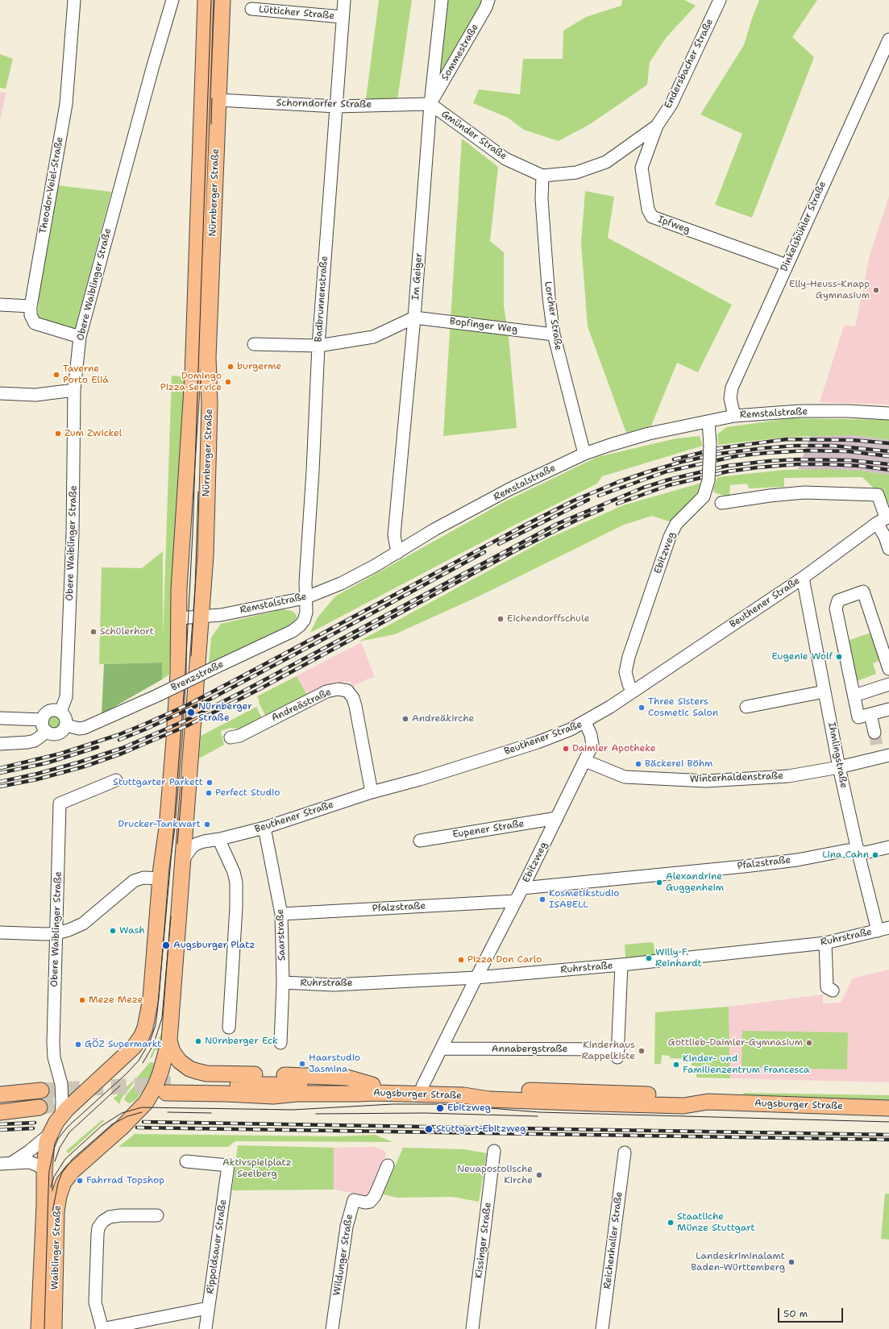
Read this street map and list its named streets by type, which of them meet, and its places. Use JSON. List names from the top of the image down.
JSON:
{
  "streets": {
    "main road": ["Nürnberger Straße", "Augsburger Straße", "Waiblinger Straße"],
    "street": [
      "Lütticher Straße",
      "Sommestraße",
      "Endersbacher Straße",
      "Schorndorfer Straße",
      "Gmünder Straße",
      "Theodor-Veiel-Straße",
      "Ipfweg",
      "Dinkelsbühler Straße",
      "Im Geiger",
      "Obere Waiblinger Straße",
      "Badbrunnenstraße",
      "Lorcher Straße",
      "Bopfinger Weg",
      "Remstalstraße",
      "Ebitzweg",
      "Beuthener Straße",
      "Brenzstraße",
      "Andreästraße",
      "Ihmlingstraße",
      "Winterhaldenstraße",
      "Eupener Straße",
      "Pfalzstraße",
      "Saarstraße",
      "Ruhrstraße",
      "Annabergstraße",
      "Kissinger Straße",
      "Reichenhaller Straße",
      "Rippoldsauer Straße",
      "Wildunger Straße"
    ]
  },
  "crossings": [
    ["Lütticher Straße", "Badbrunnenstraße"],
    ["Sommestraße", "Schorndorfer Straße"],
    ["Sommestraße", "Gmünder Straße"],
    ["Sommestraße", "Im Geiger"],
    ["Endersbacher Straße", "Gmünder Straße"],
    ["Endersbacher Straße", "Ipfweg"],
    ["Schorndorfer Straße", "Gmünder Straße"],
    ["Schorndorfer Straße", "Nürnberger Straße"],
    ["Schorndorfer Straße", "Im Geiger"],
    ["Schorndorfer Straße", "Badbrunnenstraße"],
    ["Gmünder Straße", "Ipfweg"],
    ["Gmünder Straße", "Im Geiger"],
    ["Gmünder Straße", "Lorcher Straße"],
    ["Theodor-Veiel-Straße", "Obere Waiblinger Straße"],
    ["Nürnberger Straße", "Obere Waiblinger Straße"],
    ["Nürnberger Straße", "Remstalstraße"],
    ["Nürnberger Straße", "Beuthener Straße"],
    ["Ipfweg", "Dinkelsbühler Straße"],
    ["Dinkelsbühler Straße", "Remstalstraße"],
    ["Im Geiger", "Bopfinger Weg"],
    ["Im Geiger", "Remstalstraße"],
    ["Obere Waiblinger Straße", "Brenzstraße"],
    ["Badbrunnenstraße", "Remstalstraße"],
    ["Badbrunnenstraße", "Brenzstraße"],
    ["Lorcher Straße", "Bopfinger Weg"],
    ["Lorcher Straße", "Remstalstraße"],
    ["Remstalstraße", "Ebitzweg"],
    ["Remstalstraße", "Brenzstraße"],
    ["Ebitzweg", "Beuthener Straße"],
    ["Ebitzweg", "Winterhaldenstraße"],
    ["Ebitzweg", "Eupener Straße"],
    ["Ebitzweg", "Pfalzstraße"],
    ["Ebitzweg", "Ruhrstraße"],
    ["Ebitzweg", "Annabergstraße"],
    ["Ebitzweg", "Augsburger Straße"],
    ["Beuthener Straße", "Andreästraße"],
    ["Beuthener Straße", "Ihmlingstraße"],
    ["Beuthener Straße", "Saarstraße"],
    ["Ihmlingstraße", "Winterhaldenstraße"],
    ["Ihmlingstraße", "Pfalzstraße"],
    ["Ihmlingstraße", "Ruhrstraße"],
    ["Pfalzstraße", "Saarstraße"],
    ["Saarstraße", "Ruhrstraße"],
    ["Ruhrstraße", "Annabergstraße"]
  ],
  "parks": ["Aktivspielplatz Seelberg"],
  "places": [
    "Elly-Heuss-Knapp Gymnasium",
    "burgerme",
    "Taverne Porto Eliá",
    "Domingo Pizza Service",
    "Zum Zwickel",
    "Eichendorffschule",
    "Schülerhort",
    "Eugenie Wolf",
    "Three Sisters Cosmetic Salon",
    "Nürnberger Straße",
    "Andreäkirche",
    "Daimler Apotheke",
    "Bäckerei Böhm",
    "Stuttgarter Parkett",
    "Perfect Studio",
    "Drucker-Tankwart",
    "Lina Cahn",
    "Alexandrine Guggenheim",
    "Kosmetikstudio ISABELL",
    "Wash",
    "Augsburger Platz",
    "Willy F. Reinhardt",
    "Pizza Don Carlo",
    "Meze Meze",
    "Nürnberger Eck",
    "Gottlieb-Daimler-Gymnasium",
    "GÖZ Supermarkt",
    "Kinderhaus Rappelkiste",
    "Haarstudio Jasmina",
    "Kinder- und Familienzentrum Francesca",
    "Ebitzweg",
    "Stuttgart-Ebitzweg",
    "Neuapostolische Kirche",
    "Fahrrad Topshop",
    "Staatliche Münze Stuttgart",
    "Landeskriminalamt Baden-Württemberg"
  ],
  "scale_bar": "50 m"
}
